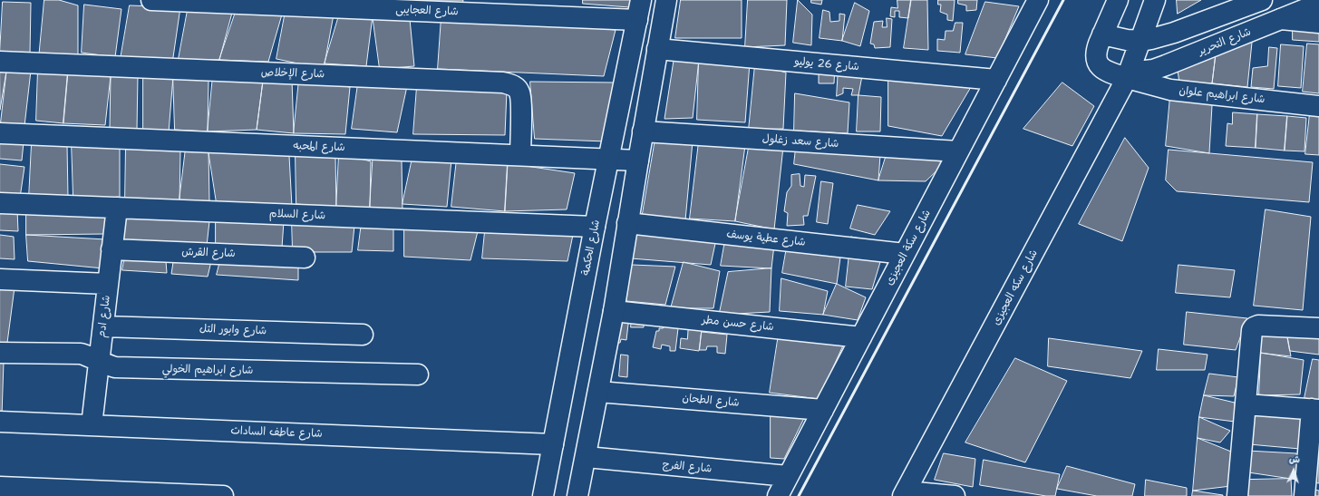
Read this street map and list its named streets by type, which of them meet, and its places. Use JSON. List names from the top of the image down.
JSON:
{
  "streets": {
    "street": [
      "شارع العجايبى",
      "شارع التحرير",
      "شارع 26 يوليو",
      "شارع الإخلاص",
      "شارع ابراهيم علوان",
      "شارع سعد زغلول",
      "شارع المحبه",
      "شارع السلام",
      "شارع عطية يوسف",
      "شارع الحكمة",
      "شارع سكة العجيزى",
      "شارع القرش",
      "شارع سكه العجيزى",
      "شارع ادم",
      "شارع حسن مطر",
      "شارع وابور التل",
      "شارع ابراهيم الخولي",
      "شارع الطحان",
      "شارع عاطف السادات",
      "شارع الفرج"
    ]
  },
  "crossings": [
    ["شارع العجايبى", "شارع الحكمة"],
    ["شارع التحرير", "شارع ابراهيم علوان"],
    ["شارع التحرير", "شارع سكه العجيزى"],
    ["شارع 26 يوليو", "شارع سكة العجيزى"],
    ["شارع الإخلاص", "شارع المحبه"],
    ["شارع ابراهيم علوان", "شارع سكه العجيزى"],
    ["شارع سعد زغلول", "شارع سكة العجيزى"],
    ["شارع المحبه", "شارع الحكمة"],
    ["شارع السلام", "شارع الحكمة"],
    ["شارع السلام", "شارع ادم"],
    ["شارع عطية يوسف", "شارع سكة العجيزى"],
    ["شارع الحكمة", "شارع عاطف السادات"],
    ["شارع سكة العجيزى", "شارع حسن مطر"],
    ["شارع سكة العجيزى", "شارع الطحان"],
    ["شارع سكة العجيزى", "شارع الفرج"],
    ["شارع القرش", "شارع ادم"],
    ["شارع ادم", "شارع وابور التل"],
    ["شارع ادم", "شارع ابراهيم الخولي"],
    ["شارع ادم", "شارع عاطف السادات"]
  ],
  "north": "top"
}
